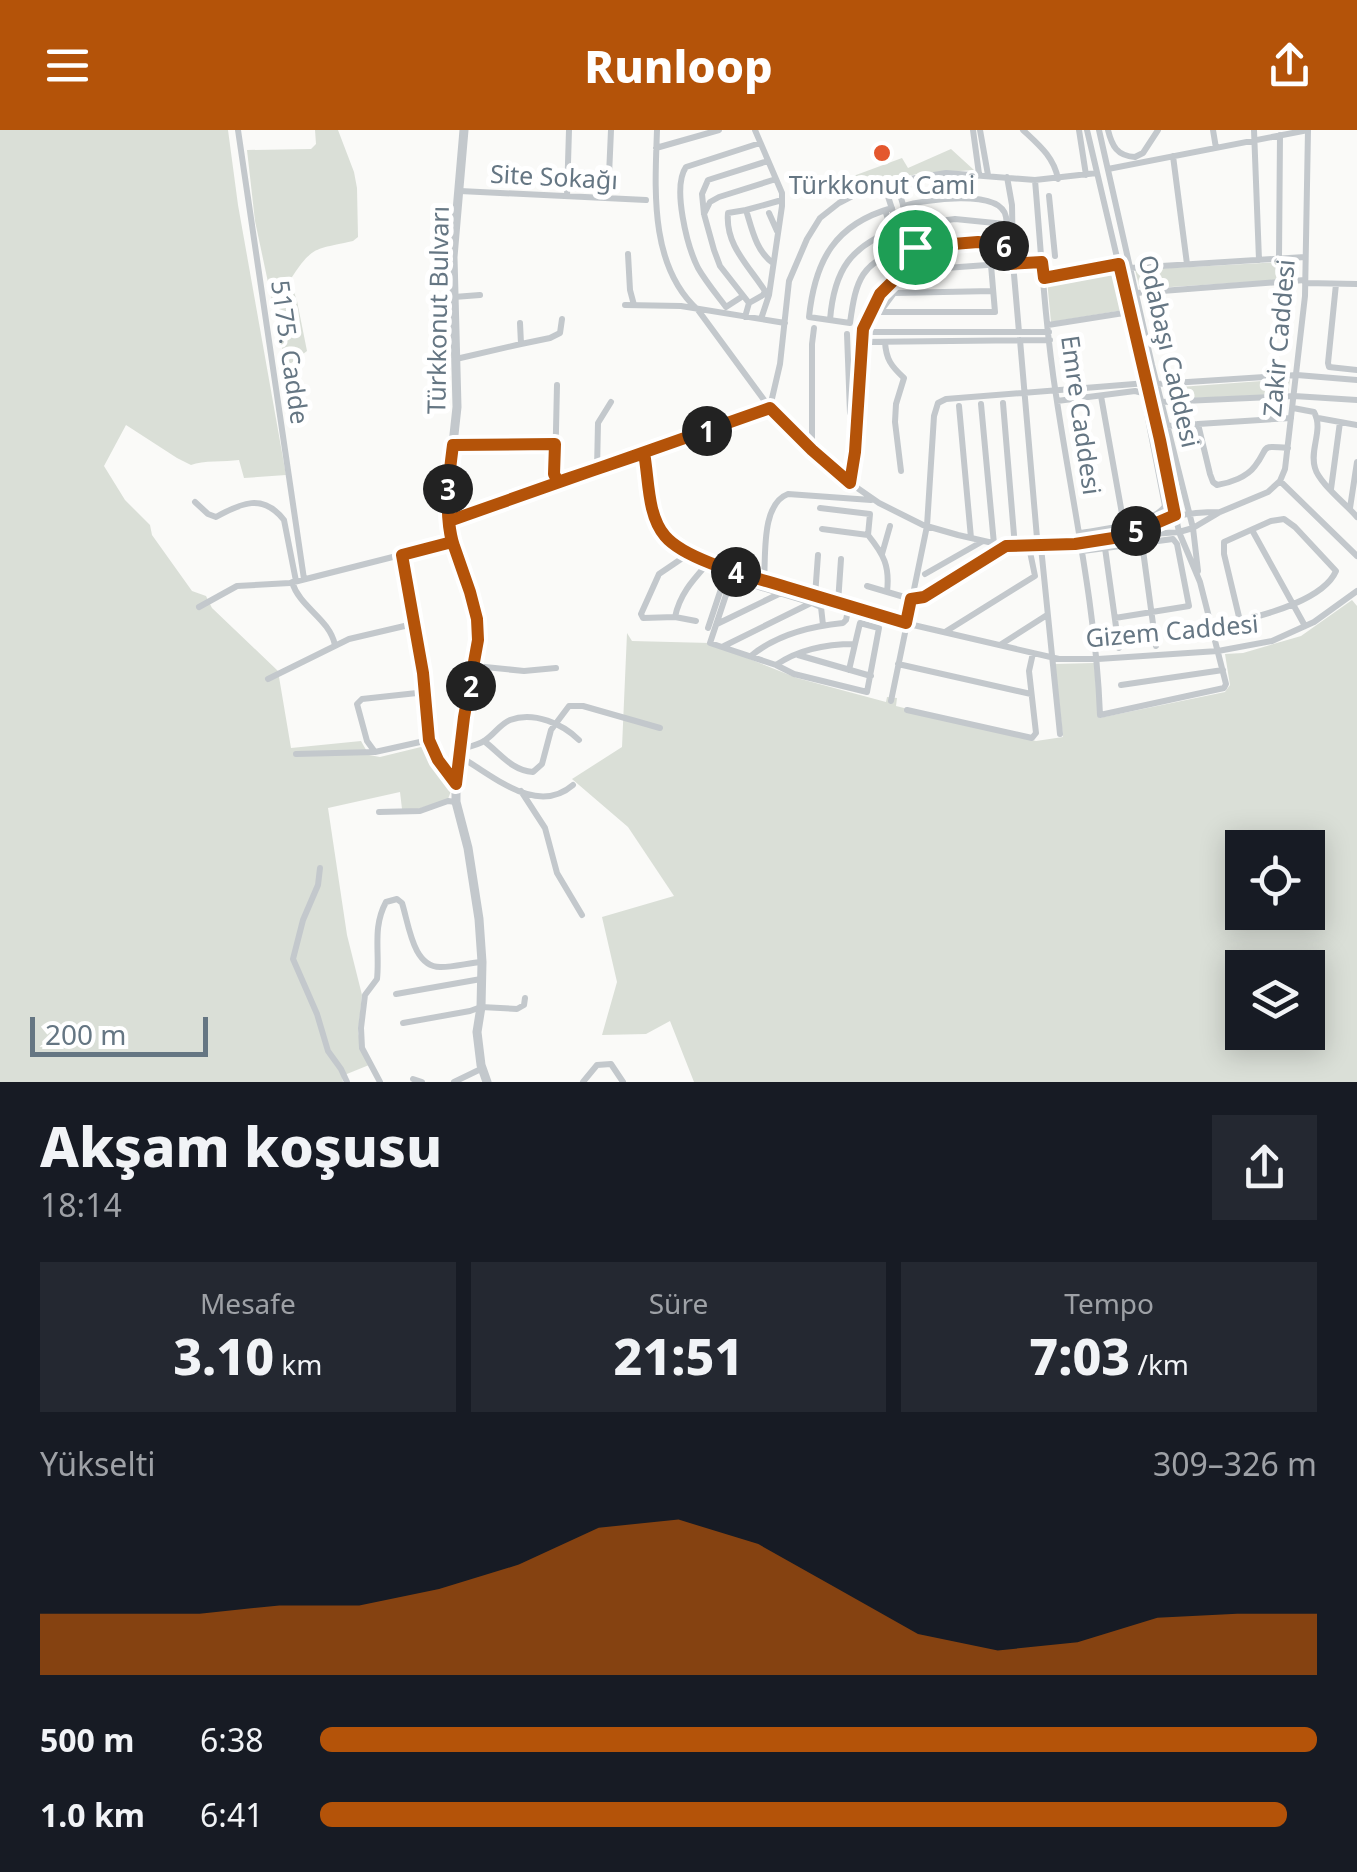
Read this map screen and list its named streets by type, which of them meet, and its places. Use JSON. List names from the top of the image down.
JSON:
{
  "streets": {
    "street": [
      "Site Sokağı",
      "Türkkonut Bulvarı",
      "Zakir Caddesi",
      "Odabaşı Caddesi",
      "5175. Cadde",
      "Emre Caddesi",
      "Gizem Caddesi"
    ]
  },
  "crossings": [
    ["Site Sokağı", "Türkkonut Bulvarı"],
    ["Odabaşı Caddesi", "Emre Caddesi"],
    ["Odabaşı Caddesi", "Gizem Caddesi"],
    ["Emre Caddesi", "Gizem Caddesi"]
  ],
  "places": ["Türkkonut Cami"],
  "scale_bar": "200 m",
  "page": {
    "header": "Runloop",
    "pins": [
      "6",
      "1",
      "3",
      "5",
      "4",
      "2"
    ],
    "scale": "200 m",
    "heading": ["Akşam koşusu", "18:14"],
    "stats": [
      ["Mesafe", "3.10 km"],
      ["Süre", "21:51"],
      ["Tempo", "7:03 /km"]
    ],
    "chart": ["Yükselti", "309–326 m"],
    "list": [
      {
        "name": "500 m",
        "note": "6:38"
      },
      {
        "name": "1.0 km",
        "note": "6:41"
      }
    ]
  }
}
